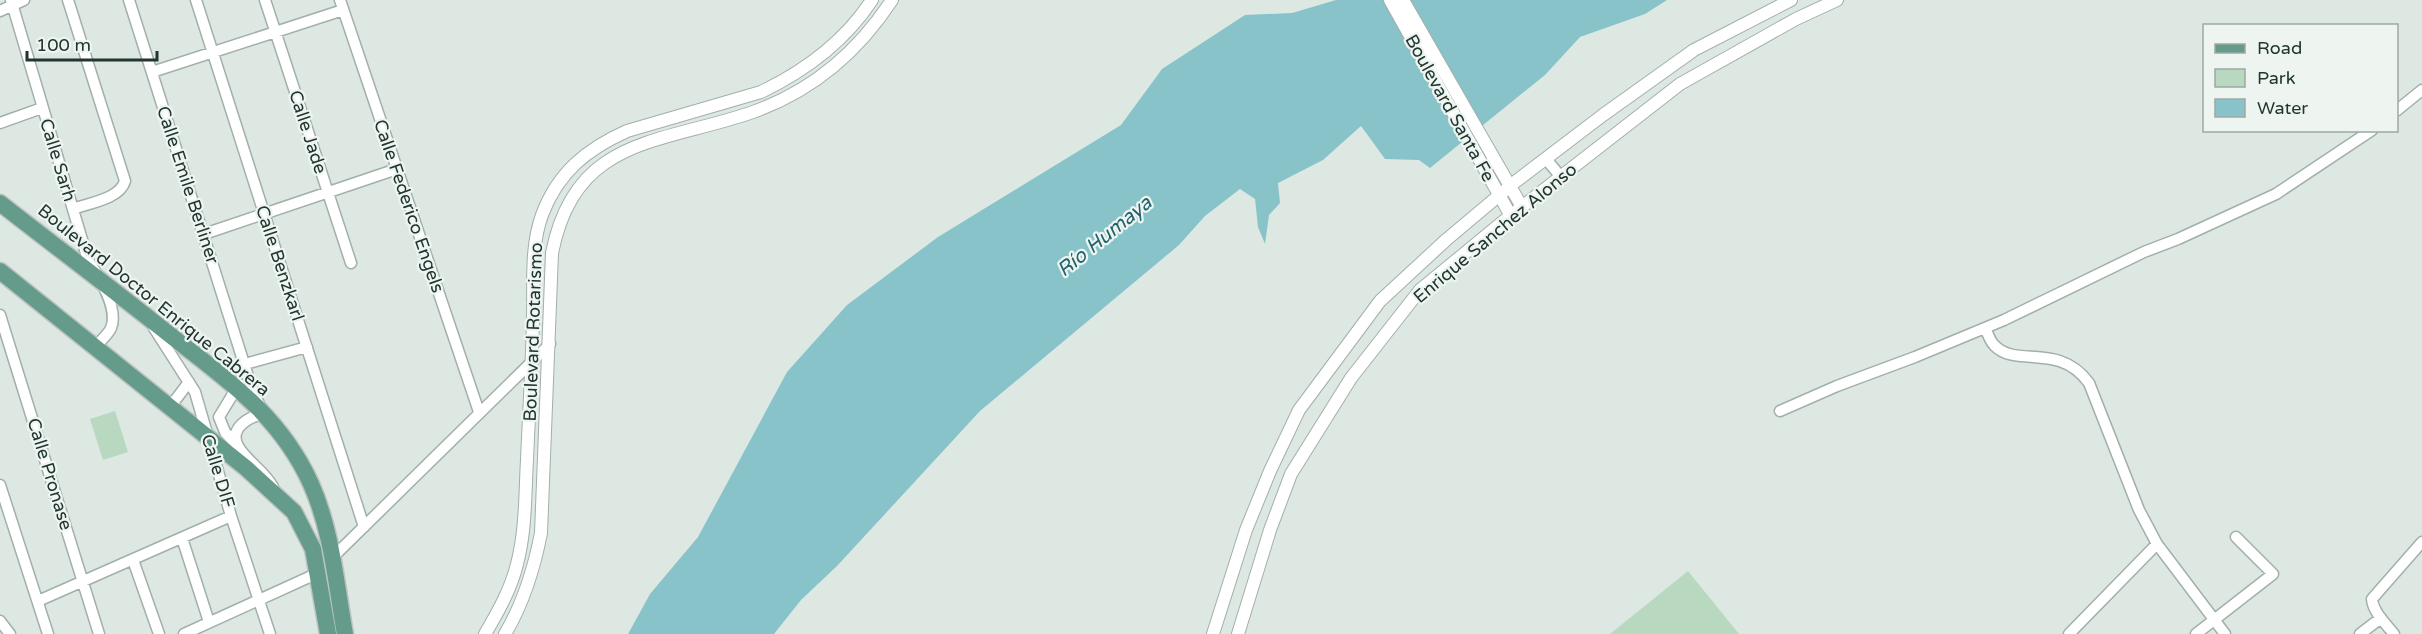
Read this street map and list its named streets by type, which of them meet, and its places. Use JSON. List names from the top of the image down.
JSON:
{
  "streets": {
    "main road": ["Boulevard Doctor Enrique Cabrera"],
    "street": [
      "Boulevard Santa Fe",
      "Calle Jade",
      "Calle Sarh",
      "Calle Emile Berliner",
      "Calle Federico Engels",
      "Enrique Sanchez Alonso",
      "Calle Benzkarl",
      "Boulevard Rotarismo",
      "Calle DIF",
      "Calle Pronase"
    ]
  },
  "crossings": [
    ["Boulevard Santa Fe", "Enrique Sanchez Alonso"],
    ["Calle Sarh", "Boulevard Doctor Enrique Cabrera"],
    ["Calle Emile Berliner", "Boulevard Doctor Enrique Cabrera"],
    ["Boulevard Doctor Enrique Cabrera", "Calle DIF"]
  ],
  "water": ["Río Humaya"],
  "legend": ["Road", "Park", "Water"],
  "scale_bar": "100 m"
}
